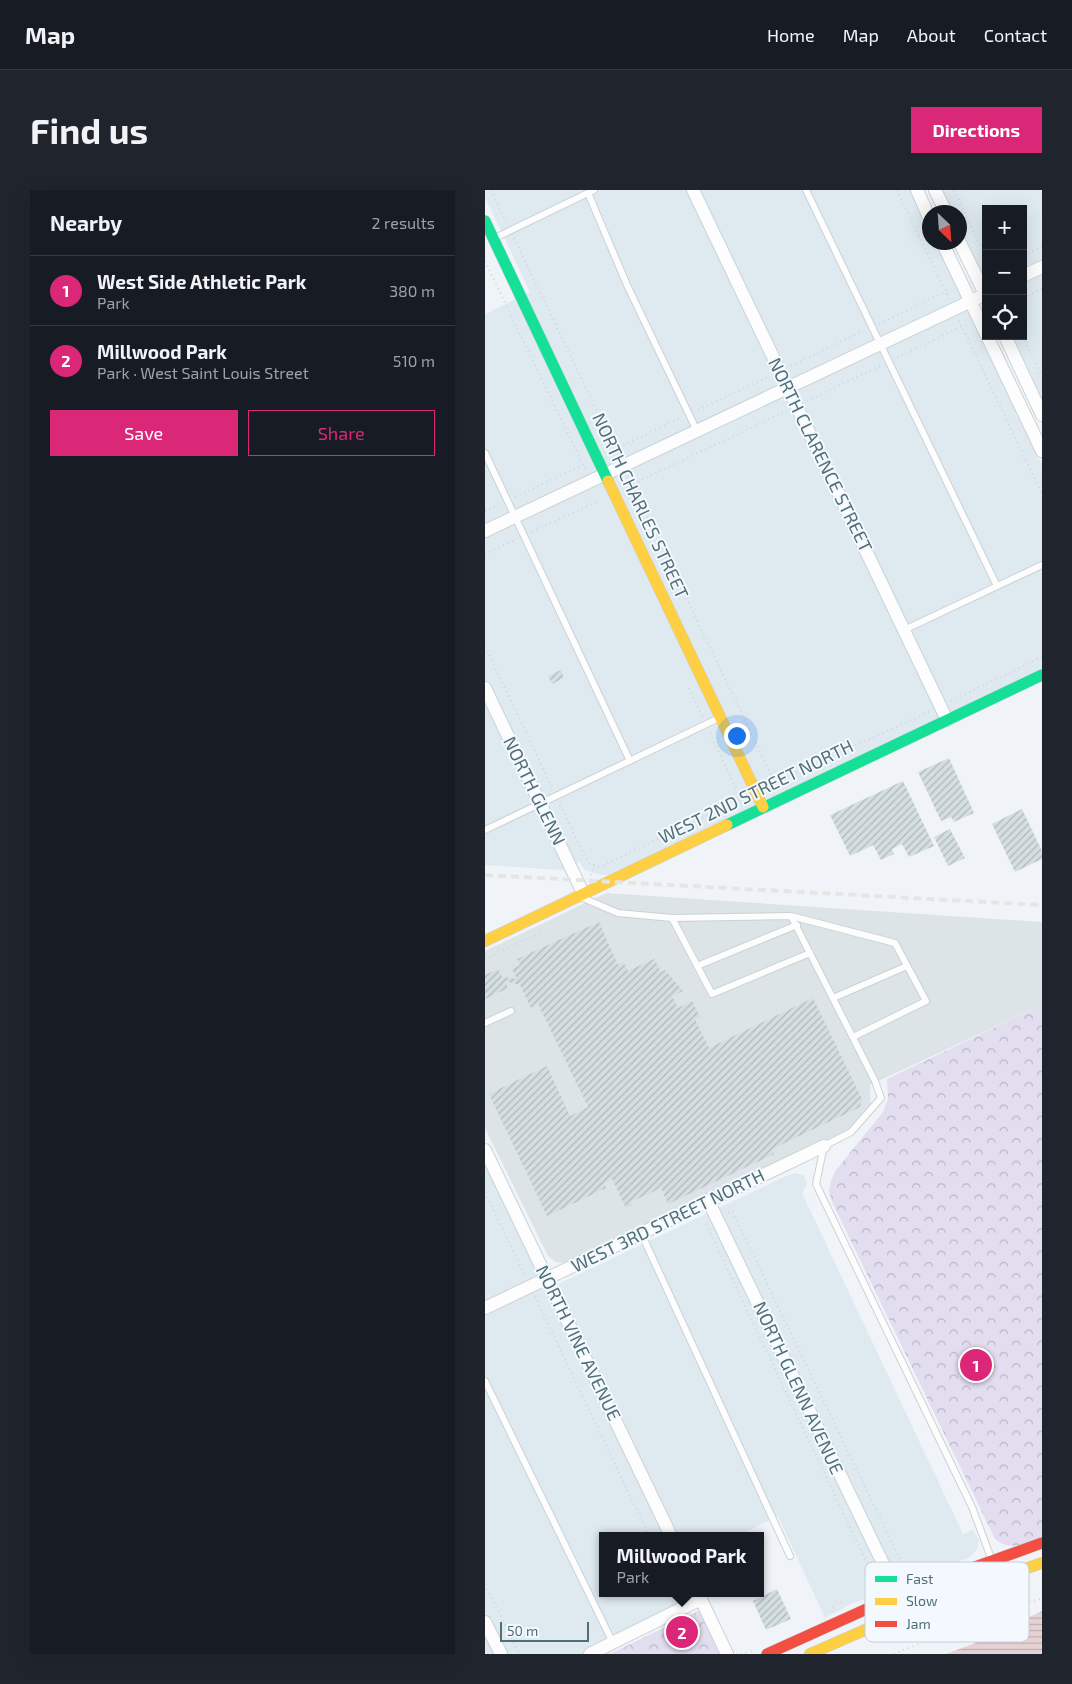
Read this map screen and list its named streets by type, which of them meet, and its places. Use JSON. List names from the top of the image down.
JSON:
{
  "streets": {
    "street": [
      "NORTH CLARENCE STREET",
      "NORTH CHARLES STREET",
      "NORTH GLENN",
      "WEST 2ND STREET NORTH",
      "WEST 3RD STREET NORTH",
      "NORTH VINE AVENUE",
      "NORTH GLENN AVENUE"
    ]
  },
  "crossings": [
    ["NORTH CLARENCE STREET", "WEST 2ND STREET NORTH"],
    ["NORTH CHARLES STREET", "WEST 2ND STREET NORTH"],
    ["NORTH GLENN", "WEST 2ND STREET NORTH"],
    ["WEST 3RD STREET NORTH", "NORTH VINE AVENUE"],
    ["WEST 3RD STREET NORTH", "NORTH GLENN AVENUE"]
  ],
  "legend": ["Fast", "Slow", "Jam"],
  "scale_bar": "50 m",
  "north": "bottom right",
  "page": {
    "header": "Map",
    "nav": [
      "Home",
      "Map",
      "About",
      "Contact"
    ],
    "buttons": [
      "Directions",
      ["Save", "Share"]
    ],
    "title": "Find us",
    "heading": ["Nearby", "2 results"],
    "map_buttons": ["+", "−"],
    "list": [
      {
        "mark": "1",
        "name": "West Side Athletic Park",
        "note": "Park",
        "value": "380 m"
      },
      {
        "mark": "2",
        "name": "Millwood Park",
        "note": "Park · West Saint Louis Street",
        "value": "510 m"
      }
    ],
    "pins": ["1", "2"],
    "popup": ["Millwood Park", "Park"],
    "scale": "50 m"
  }
}
